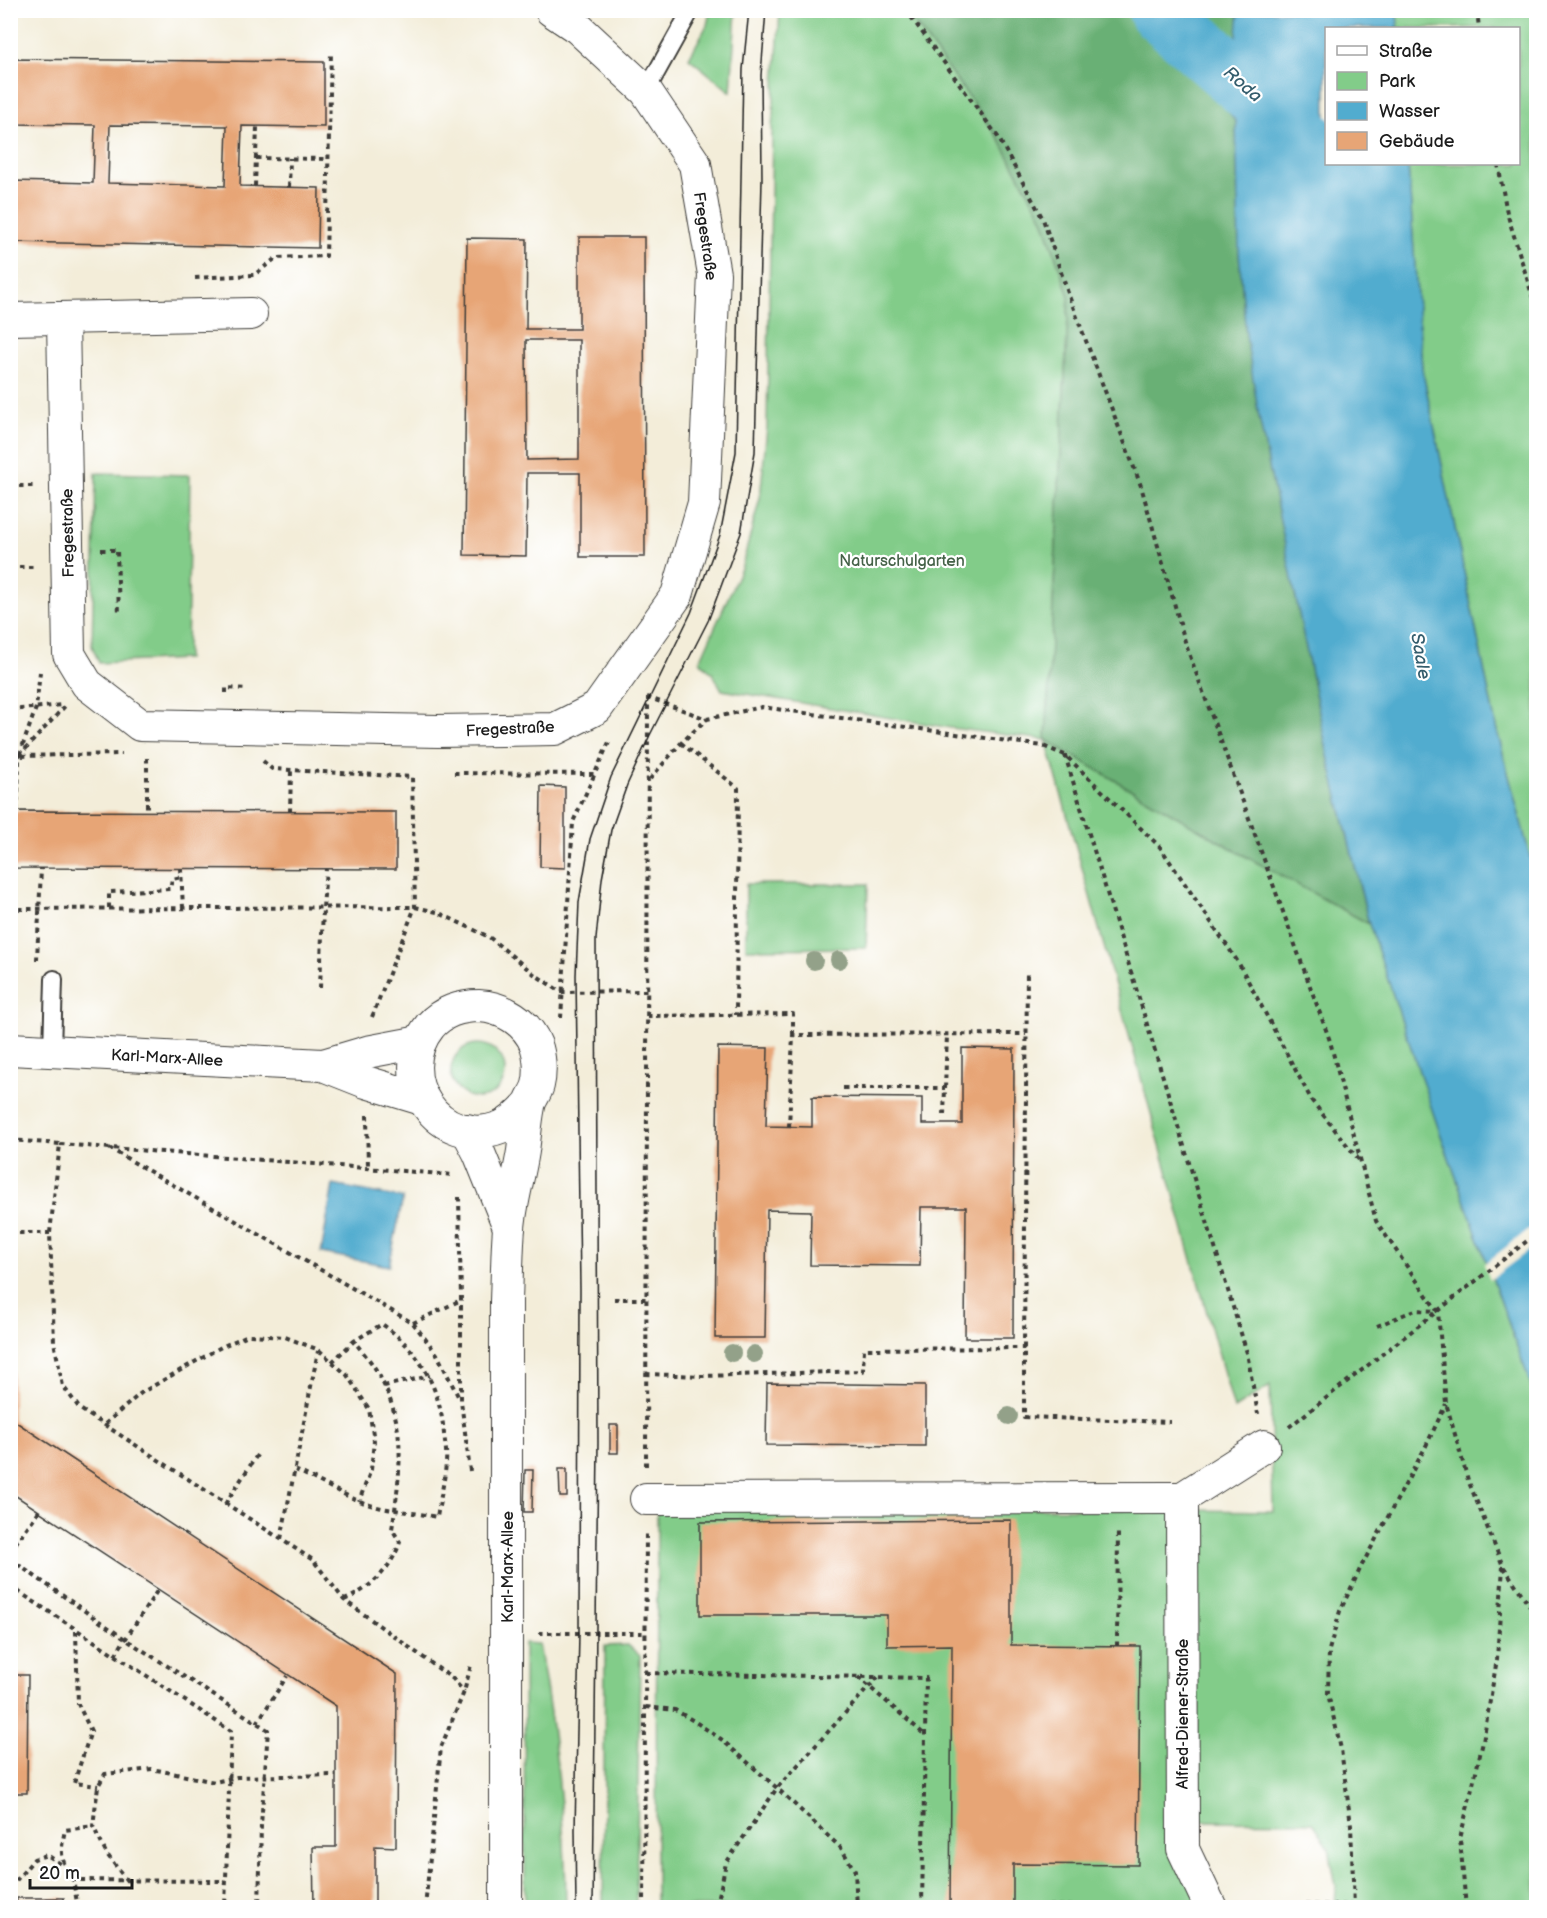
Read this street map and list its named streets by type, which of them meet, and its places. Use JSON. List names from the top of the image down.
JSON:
{
  "streets": {
    "street": ["Fregestraße", "Karl-Marx-Allee", "Alfred-Diener-Straße"]
  },
  "water": ["Roda", "Saale"],
  "parks": ["Naturschulgarten"],
  "legend": [
    "Straße",
    "Park",
    "Wasser",
    "Gebäude"
  ],
  "scale_bar": "20 m"
}
